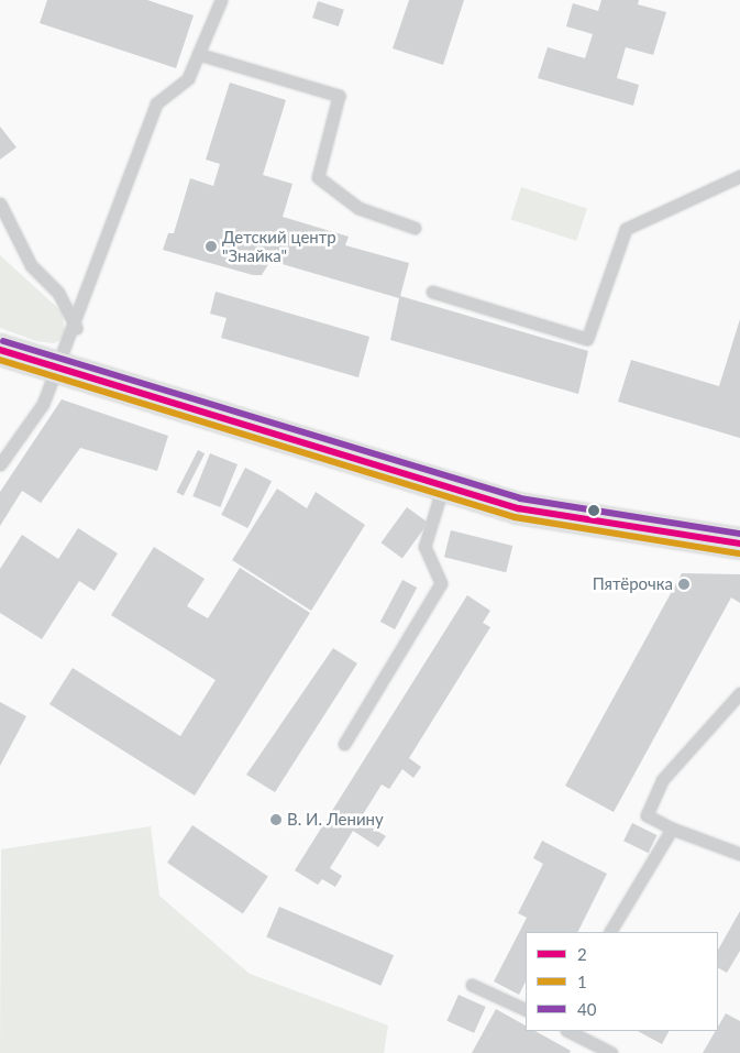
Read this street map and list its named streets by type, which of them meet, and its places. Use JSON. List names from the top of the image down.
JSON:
{
  "places": ["Детский центр \"Знайка\"", "Пятёрочка", "В. И. Ленину"],
  "lines": ["transit line 40", "transit line 2", "transit line 1"],
  "legend": ["2", "1", "40"]
}
